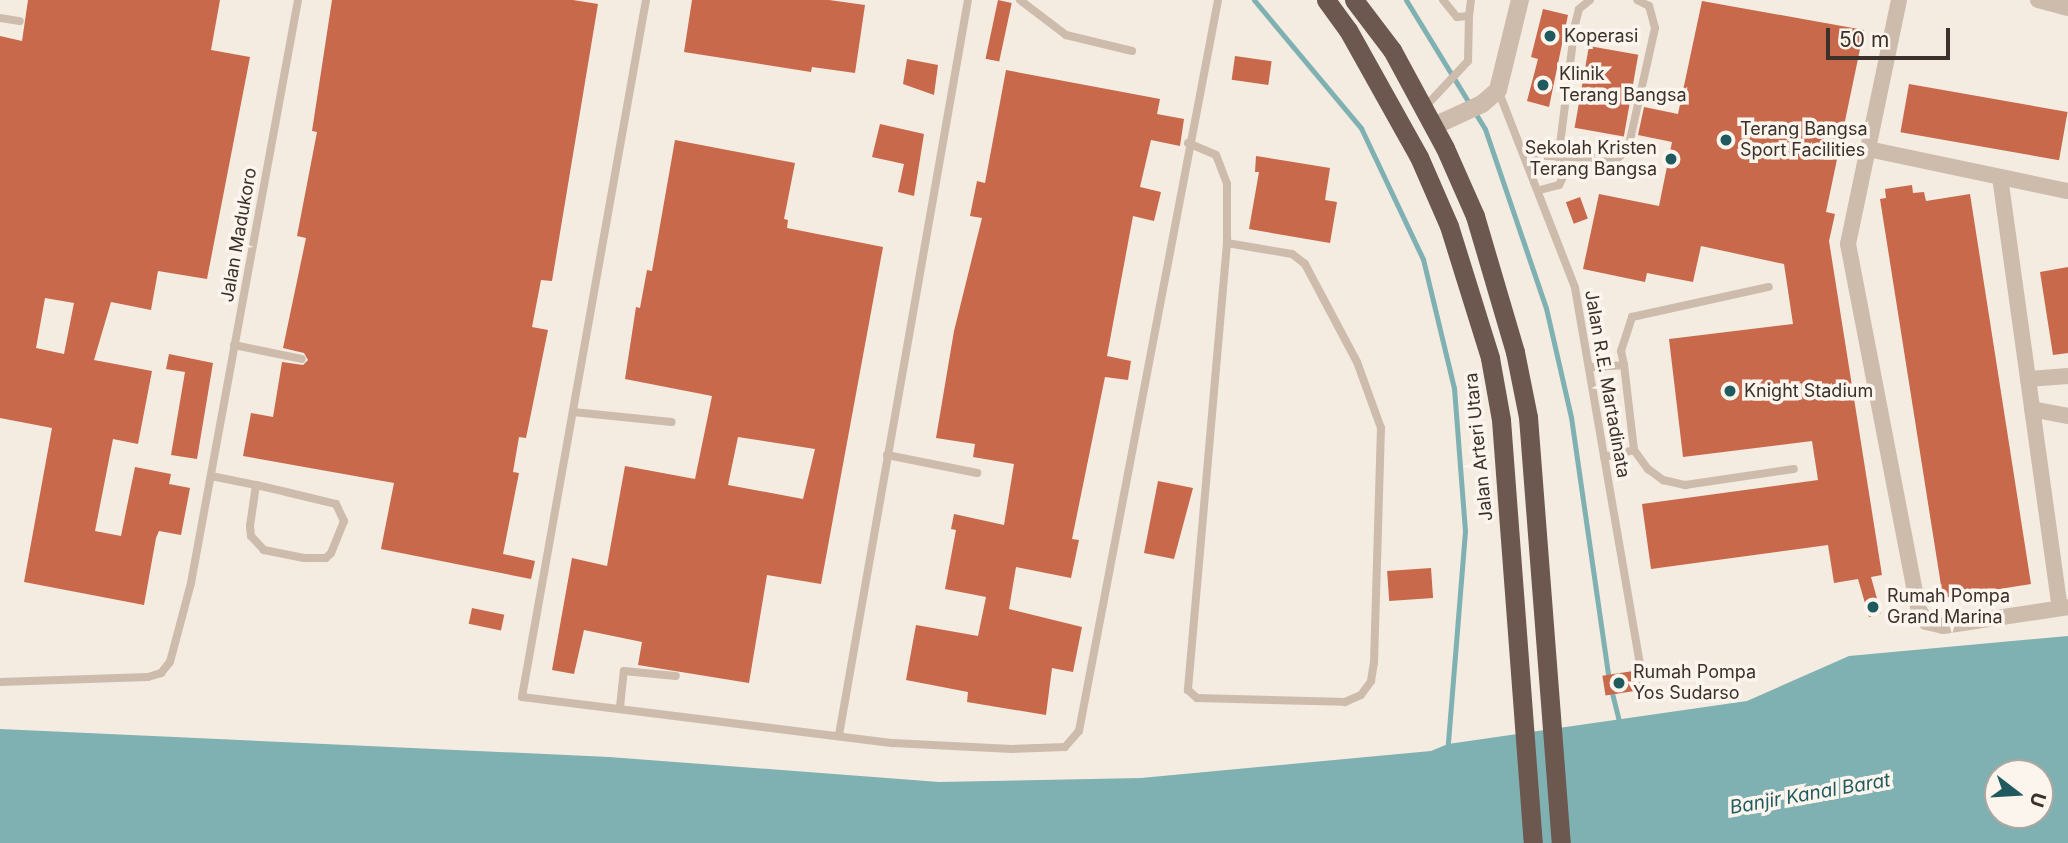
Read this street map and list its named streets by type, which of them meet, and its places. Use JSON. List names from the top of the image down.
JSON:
{
  "streets": {
    "highway": ["Jalan Arteri Utara"],
    "lane": ["Jalan Madukoro", "Jalan R.E. Martadinata"]
  },
  "water": ["Banjir Kanal Barat"],
  "places": [
    "Koperasi",
    "Klinik Terang Bangsa",
    "Terang Bangsa Sport Facilities",
    "Sekolah Kristen Terang Bangsa",
    "Knight Stadium",
    "Rumah Pompa Grand Marina",
    "Rumah Pompa Yos Sudarso"
  ],
  "scale_bar": "50 m",
  "north": "right"
}
